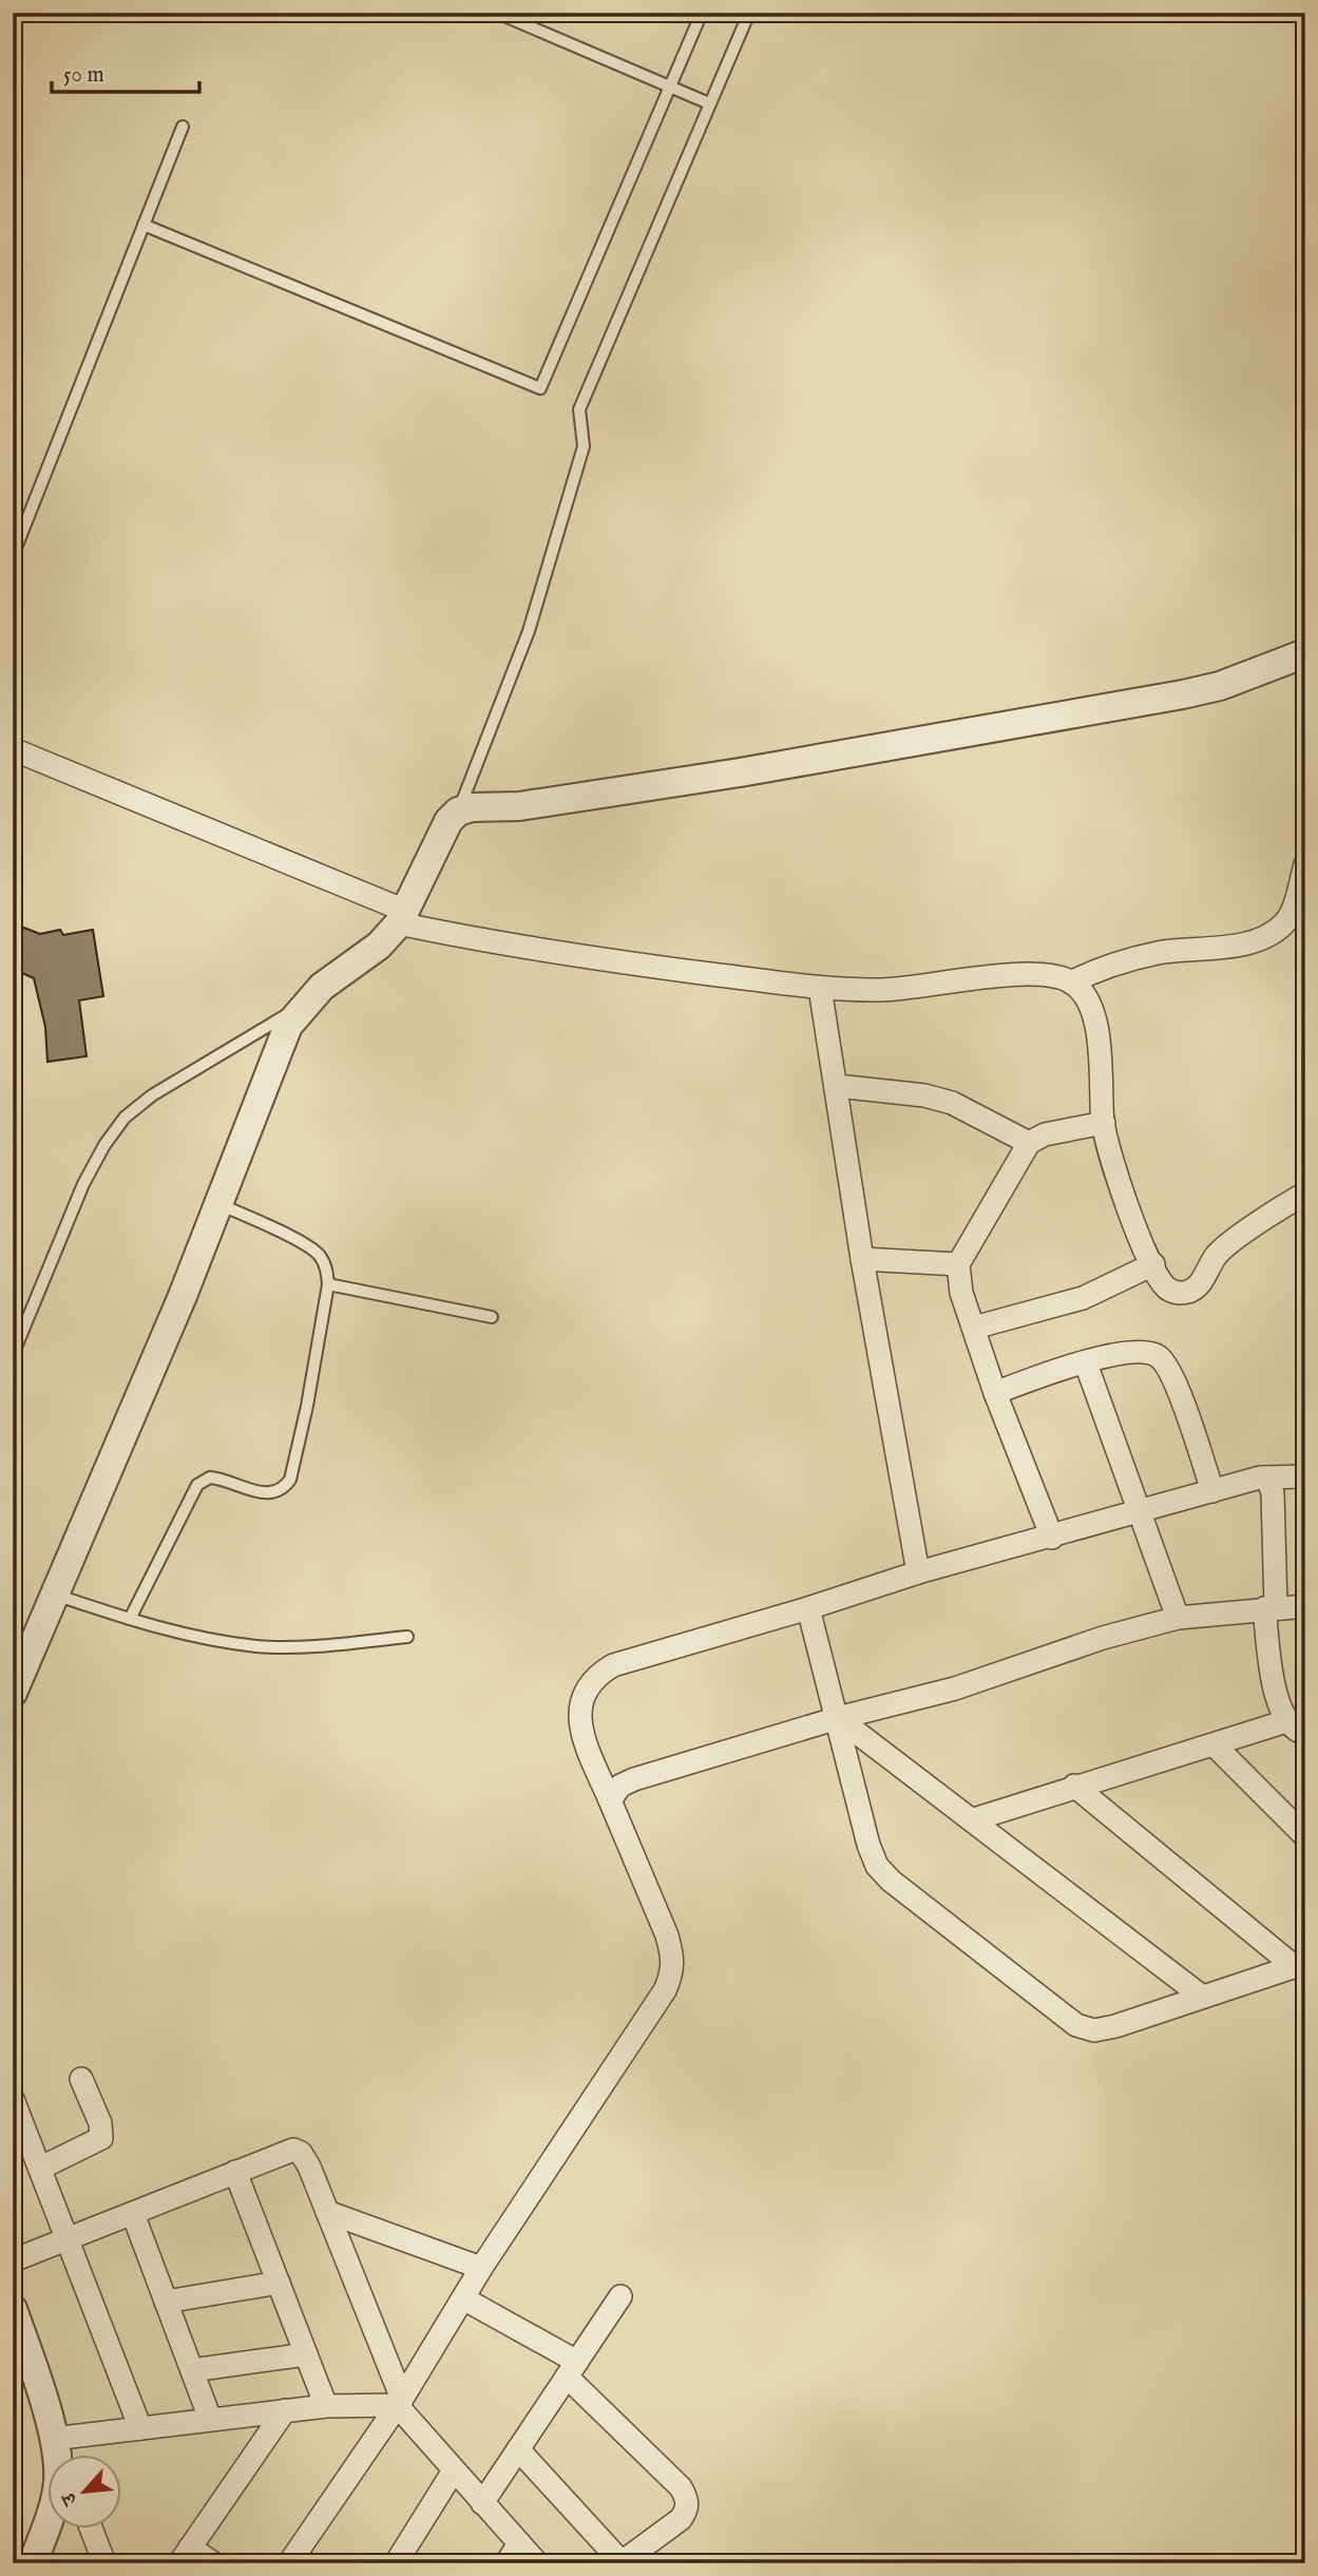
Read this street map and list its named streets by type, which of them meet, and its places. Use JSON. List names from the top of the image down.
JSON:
{
  "scale_bar": "50 m",
  "north": "bottom left"
}
